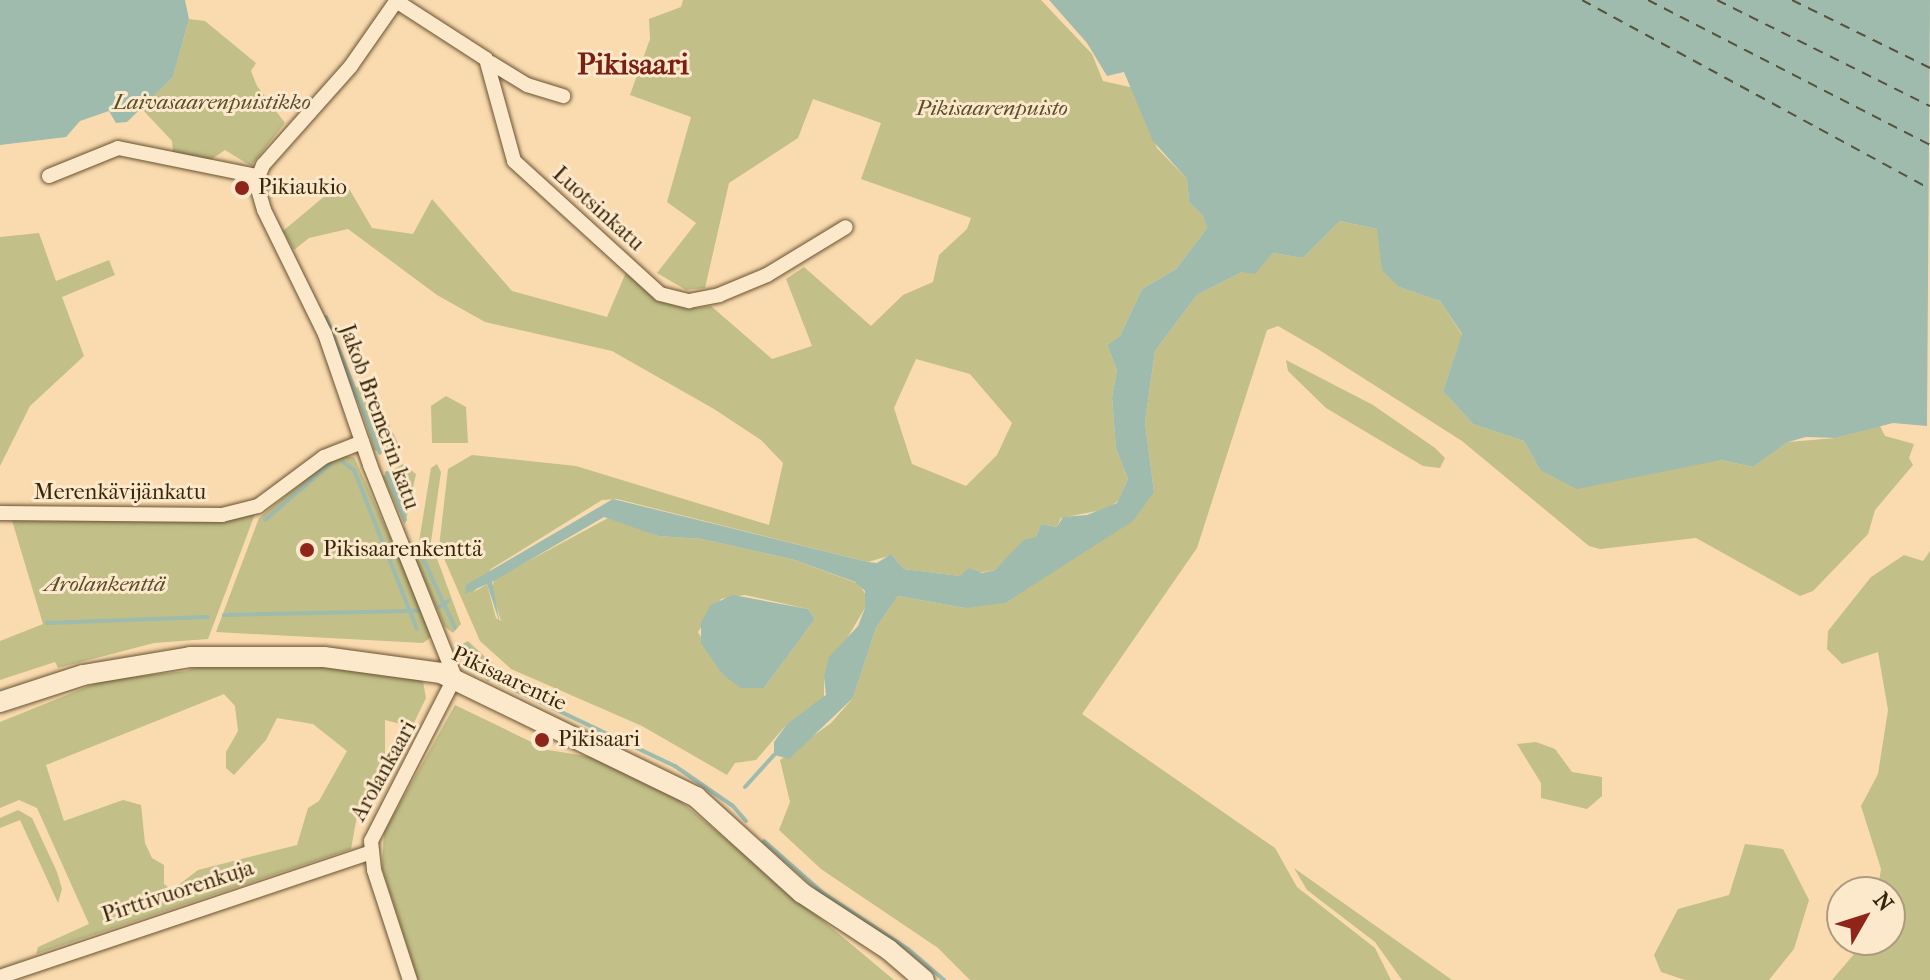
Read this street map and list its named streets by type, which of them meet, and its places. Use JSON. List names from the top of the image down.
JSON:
{
  "streets": {
    "street": [
      "Luotsinkatu",
      "Jakob Bremerin katu",
      "Merenkävijänkatu",
      "Pikisaarentie",
      "Arolankaari",
      "Pirttivuorenkuja"
    ]
  },
  "crossings": [
    ["Jakob Bremerin katu", "Merenkävijänkatu"],
    ["Jakob Bremerin katu", "Pikisaarentie"],
    ["Jakob Bremerin katu", "Arolankaari"],
    ["Pikisaarentie", "Arolankaari"],
    ["Arolankaari", "Pirttivuorenkuja"]
  ],
  "districts": ["Pikisaari"],
  "parks": ["Laivasaarenpuistikko", "Pikisaarenpuisto", "Arolankenttä"],
  "places": ["Pikiaukio", "Pikisaarenkenttä", "Pikisaari"],
  "north": "top right"
}
